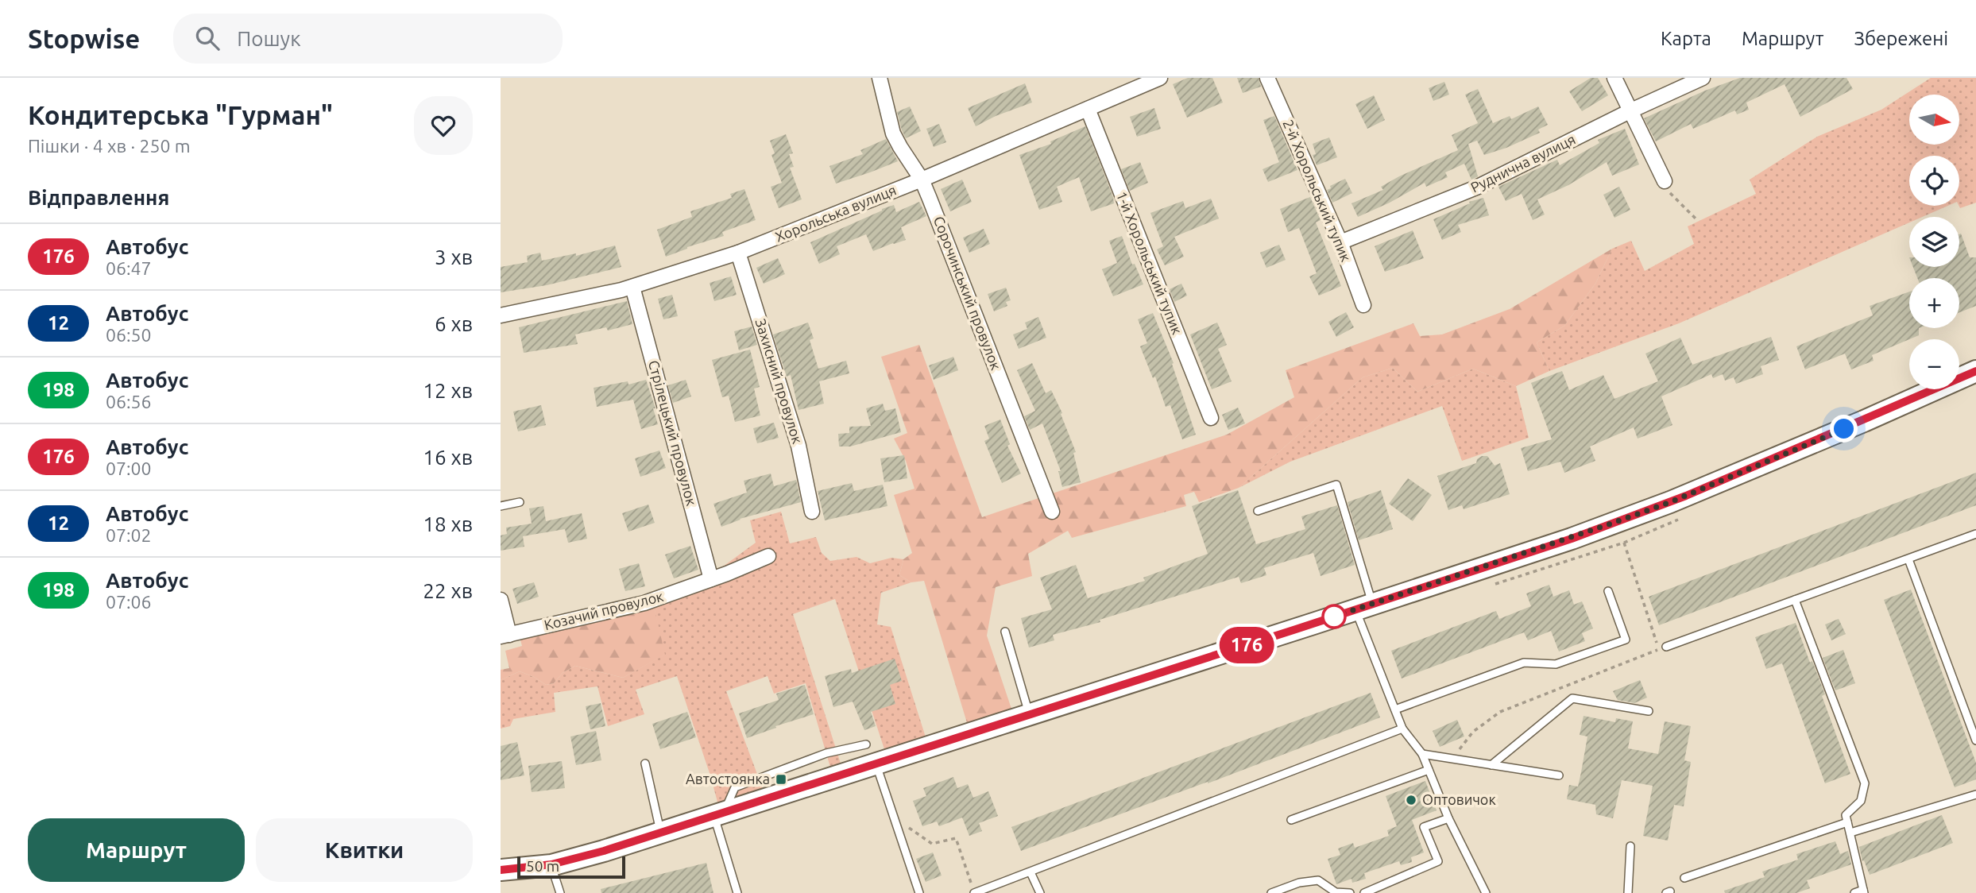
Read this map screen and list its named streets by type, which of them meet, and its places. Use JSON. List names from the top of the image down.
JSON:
{
  "streets": {
    "street": [
      "Руднична вулиця",
      "2-й Хорольський тупик",
      "Хорольська вулиця",
      "1-й Хорольський тупик",
      "Сорочинський провулок",
      "Захисний провулок",
      "Стрілецький провулок",
      "Козачий провулок"
    ]
  },
  "crossings": [
    ["Руднична вулиця", "2-й Хорольський тупик"],
    ["Хорольська вулиця", "1-й Хорольський тупик"],
    ["Хорольська вулиця", "Сорочинський провулок"],
    ["Хорольська вулиця", "Захисний провулок"],
    ["Хорольська вулиця", "Стрілецький провулок"],
    ["Стрілецький провулок", "Козачий провулок"]
  ],
  "places": {
    "transit": ["Автостоянка"],
    "other": ["Оптовичок"]
  },
  "lines": ["bus line 176"],
  "scale_bar": "50 m",
  "north": "right",
  "page": {
    "header": "Stopwise",
    "search": "Пошук",
    "nav": ["Карта", "Маршрут", "Збережені"],
    "heading": [
      ["Кондитерська \"Гурман\"", "Пішки · 4 хв · 250 m"],
      "Відправлення"
    ],
    "on_map": "176",
    "map_buttons": ["+", "−"],
    "list": [
      {
        "mark": "176",
        "name": "Автобус",
        "note": "06:47",
        "value": "3 хв"
      },
      {
        "mark": "12",
        "name": "Автобус",
        "note": "06:50",
        "value": "6 хв"
      },
      {
        "mark": "198",
        "name": "Автобус",
        "note": "06:56",
        "value": "12 хв"
      },
      {
        "mark": "176",
        "name": "Автобус",
        "note": "07:00",
        "value": "16 хв"
      },
      {
        "mark": "12",
        "name": "Автобус",
        "note": "07:02",
        "value": "18 хв"
      },
      {
        "mark": "198",
        "name": "Автобус",
        "note": "07:06",
        "value": "22 хв"
      }
    ],
    "buttons": ["Маршрут", "Квитки"],
    "scale": "50 m"
  }
}
